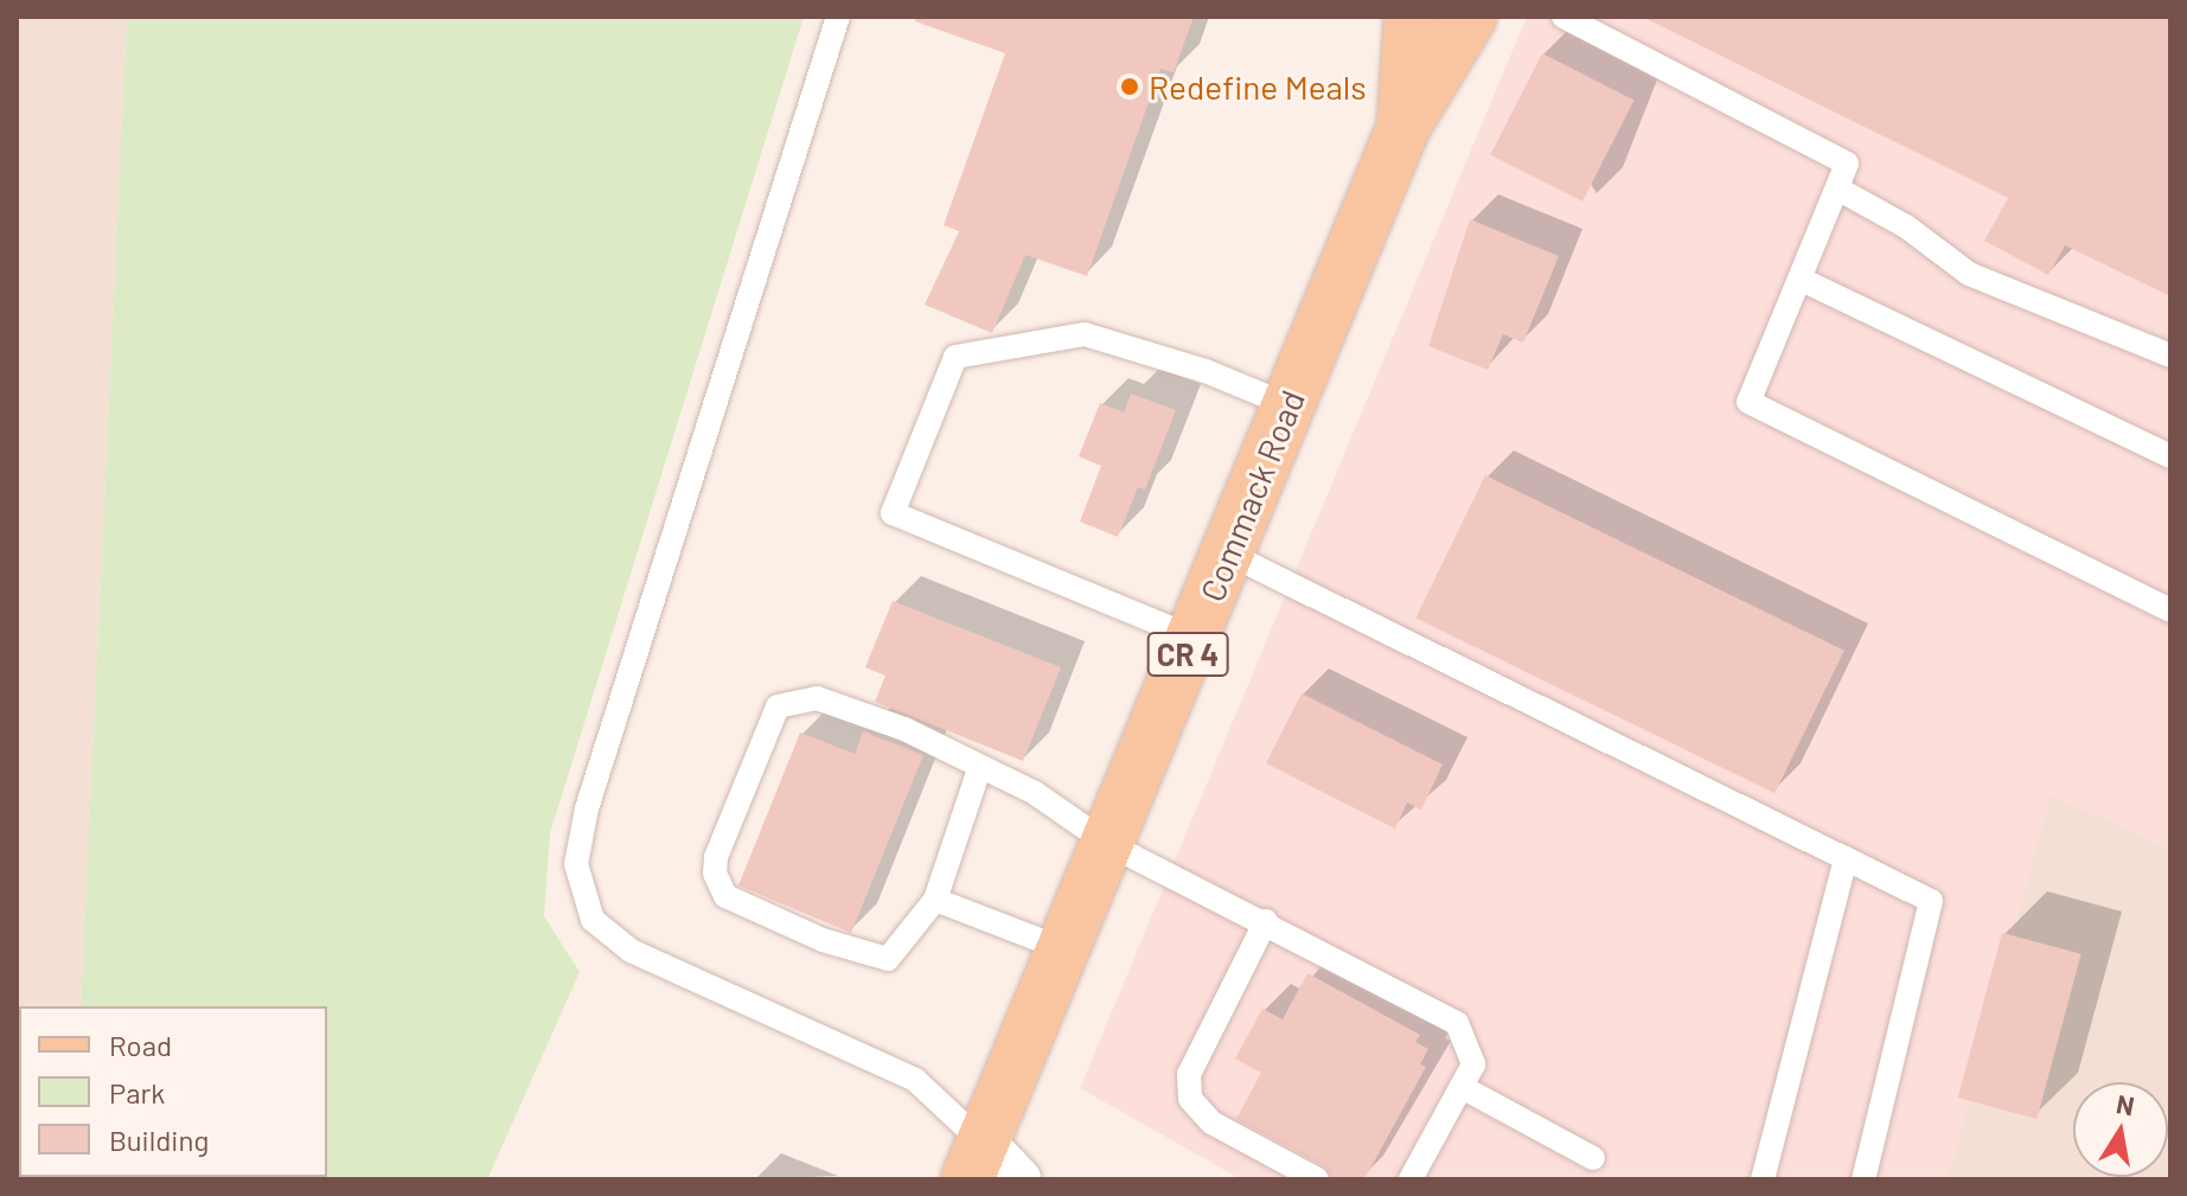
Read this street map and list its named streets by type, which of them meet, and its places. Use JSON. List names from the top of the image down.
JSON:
{
  "streets": {
    "main road": ["Commack Road", "CR 4"]
  },
  "places": ["Redefine Meals"],
  "legend": ["Road", "Park", "Building"],
  "north": "top"
}
